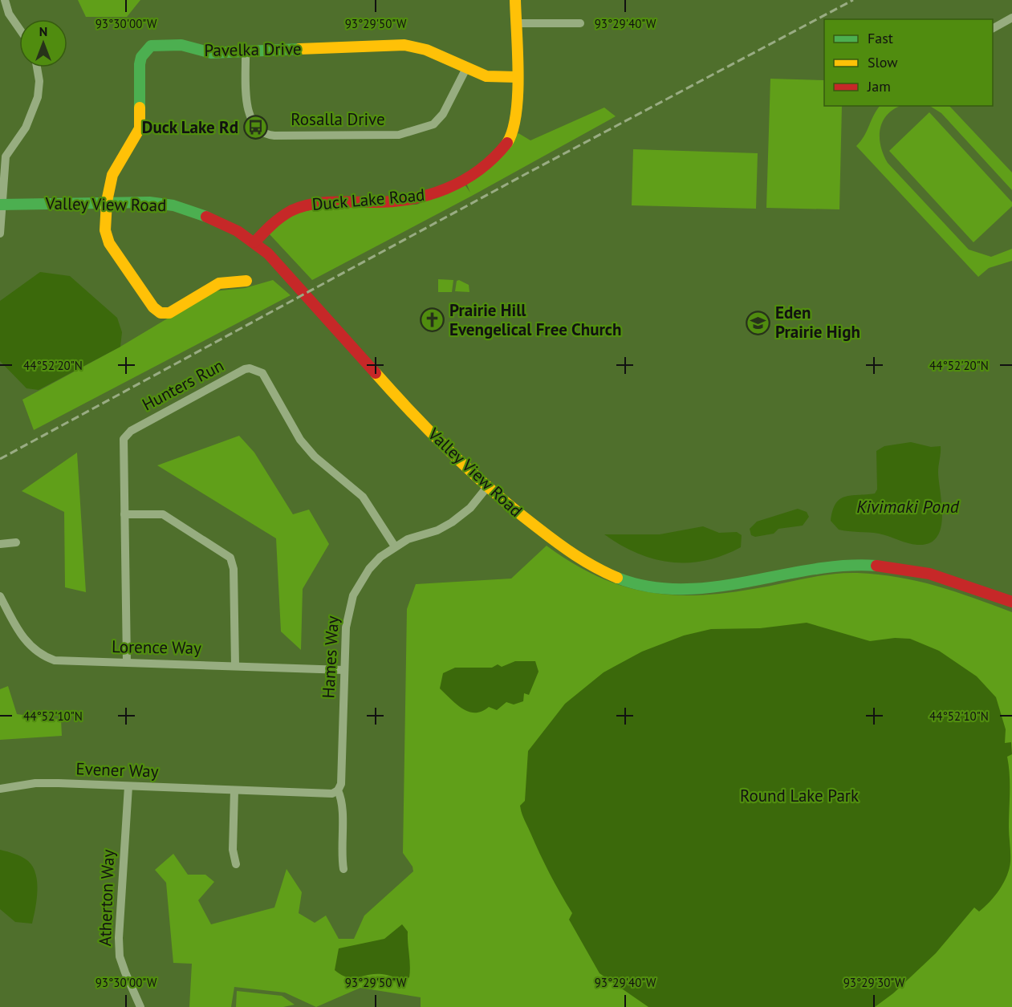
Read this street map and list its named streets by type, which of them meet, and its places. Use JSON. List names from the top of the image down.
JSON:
{
  "streets": {
    "street": [
      "Pavelka Drive",
      "Rosalla Drive",
      "Duck Lake Road",
      "Valley View Road",
      "Hunters Run",
      "Lorence Way",
      "Hames Way",
      "Evener Way",
      "Atherton Way"
    ]
  },
  "crossings": [
    ["Pavelka Drive", "Rosalla Drive"],
    ["Pavelka Drive", "Duck Lake Road"],
    ["Pavelka Drive", "Valley View Road"],
    ["Duck Lake Road", "Valley View Road"],
    ["Valley View Road", "Hames Way"],
    ["Hunters Run", "Lorence Way"],
    ["Hunters Run", "Hames Way"],
    ["Lorence Way", "Hames Way"],
    ["Hames Way", "Evener Way"],
    ["Evener Way", "Atherton Way"]
  ],
  "water": ["Kivimaki Pond"],
  "parks": ["Round Lake Park"],
  "places": {
    "bus stop": ["Duck Lake Rd"],
    "church": ["Prairie Hill Evengelical Free Church"],
    "school or university": ["Eden Prairie High"]
  },
  "legend": ["Fast", "Slow", "Jam"],
  "north": "top",
  "coordinates": [
    "93°30'00\"W",
    "93°29'50\"W",
    "93°29'40\"W",
    "44°52'20\"N",
    "44°52'10\"N",
    "93°29'30\"W"
  ]
}
